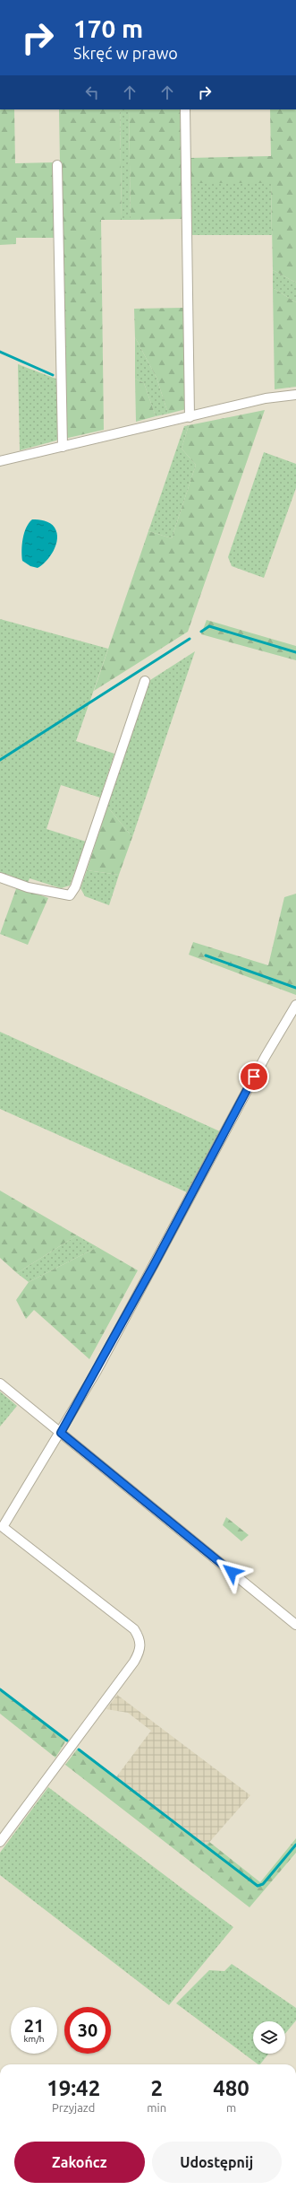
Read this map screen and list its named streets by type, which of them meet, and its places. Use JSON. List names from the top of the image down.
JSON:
{
  "page": {
    "turn": ["170 m", "Skręć w prawo"],
    "speed": "21 km/h",
    "limit": "30",
    "eta": [
      "19:42",
      "Przyjazd",
      "2",
      "min",
      "480",
      "m"
    ],
    "buttons": ["Zakończ", "Udostępnij"]
  }
}
